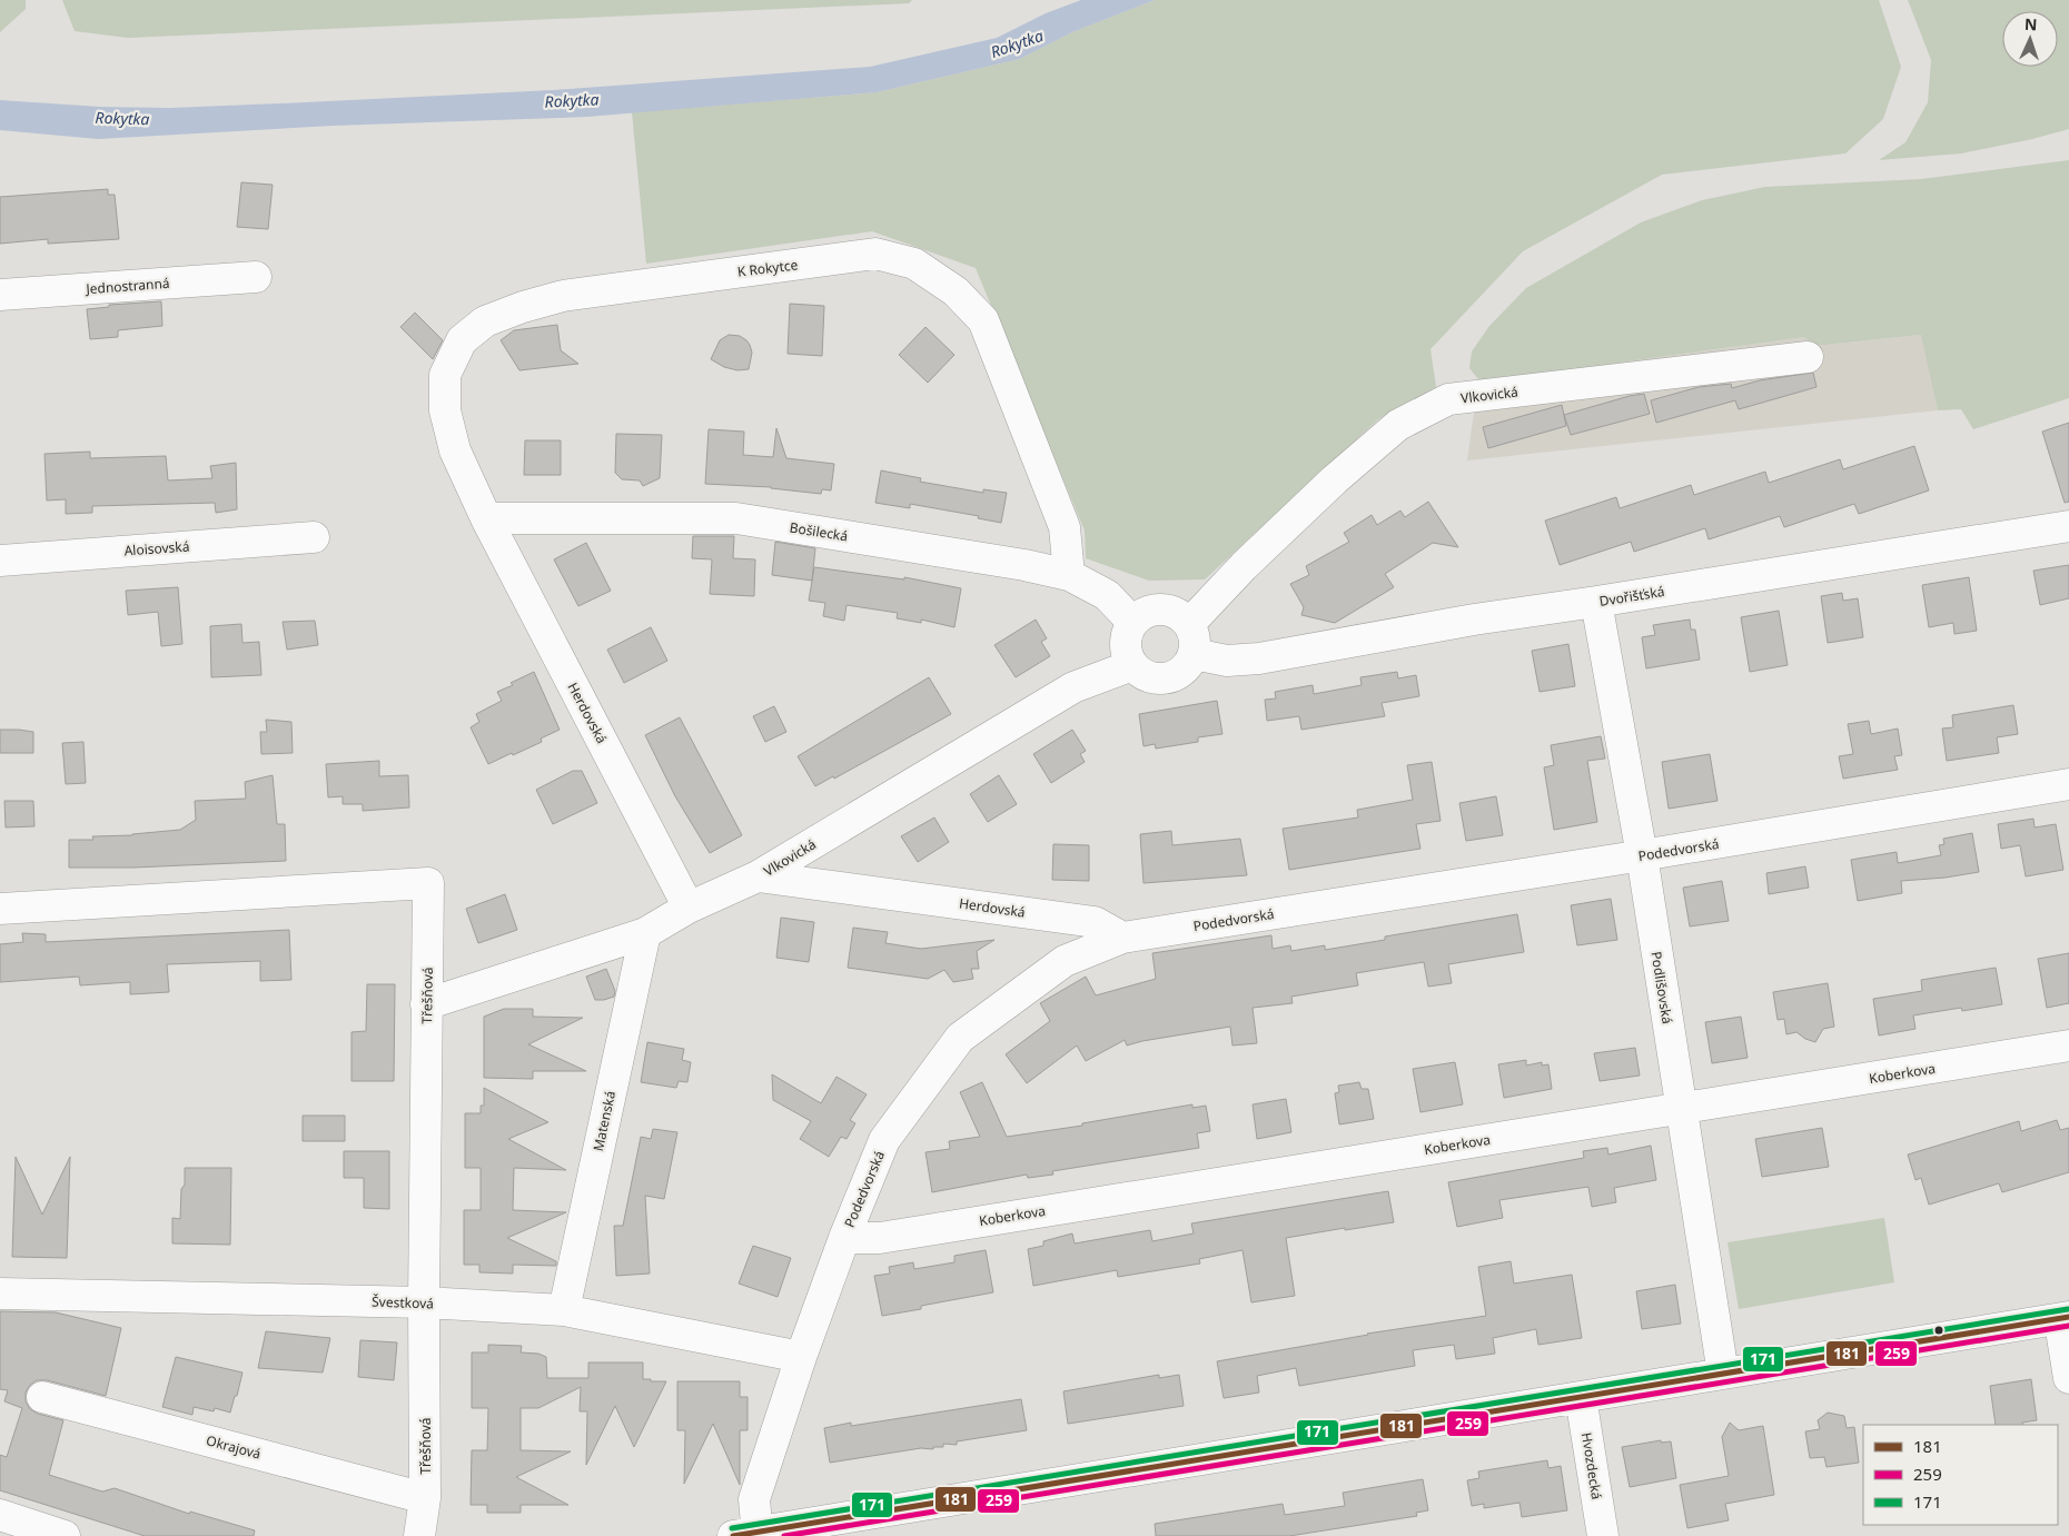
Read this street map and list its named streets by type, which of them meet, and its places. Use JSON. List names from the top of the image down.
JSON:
{
  "streets": {
    "street": [
      "K Rokytce",
      "Jednostranná",
      "Vlkovická",
      "Bošilecká",
      "Aloisovská",
      "Dvořišťská",
      "Herdovská",
      "Podedvorská",
      "Podlišovská",
      "Třešňová",
      "Koberkova",
      "Matenská",
      "Švestková",
      "Okrajová",
      "Hvozdecká"
    ]
  },
  "crossings": [
    ["K Rokytce", "Bošilecká"],
    ["K Rokytce", "Herdovská"],
    ["Vlkovická", "Bošilecká"],
    ["Vlkovická", "Dvořišťská"],
    ["Vlkovická", "Herdovská"],
    ["Vlkovická", "Třešňová"],
    ["Vlkovická", "Matenská"],
    ["Bošilecká", "Dvořišťská"],
    ["Bošilecká", "Herdovská"],
    ["Dvořišťská", "Podlišovská"],
    ["Herdovská", "Podedvorská"],
    ["Podedvorská", "Podlišovská"],
    ["Podedvorská", "Koberkova"],
    ["Podedvorská", "Švestková"],
    ["Podlišovská", "Koberkova"],
    ["Třešňová", "Švestková"],
    ["Třešňová", "Okrajová"],
    ["Matenská", "Švestková"]
  ],
  "water": ["Rokytka"],
  "lines": ["transit line 171", "transit line 181", "transit line 259"],
  "legend": ["181", "259", "171"],
  "north": "top"
}
